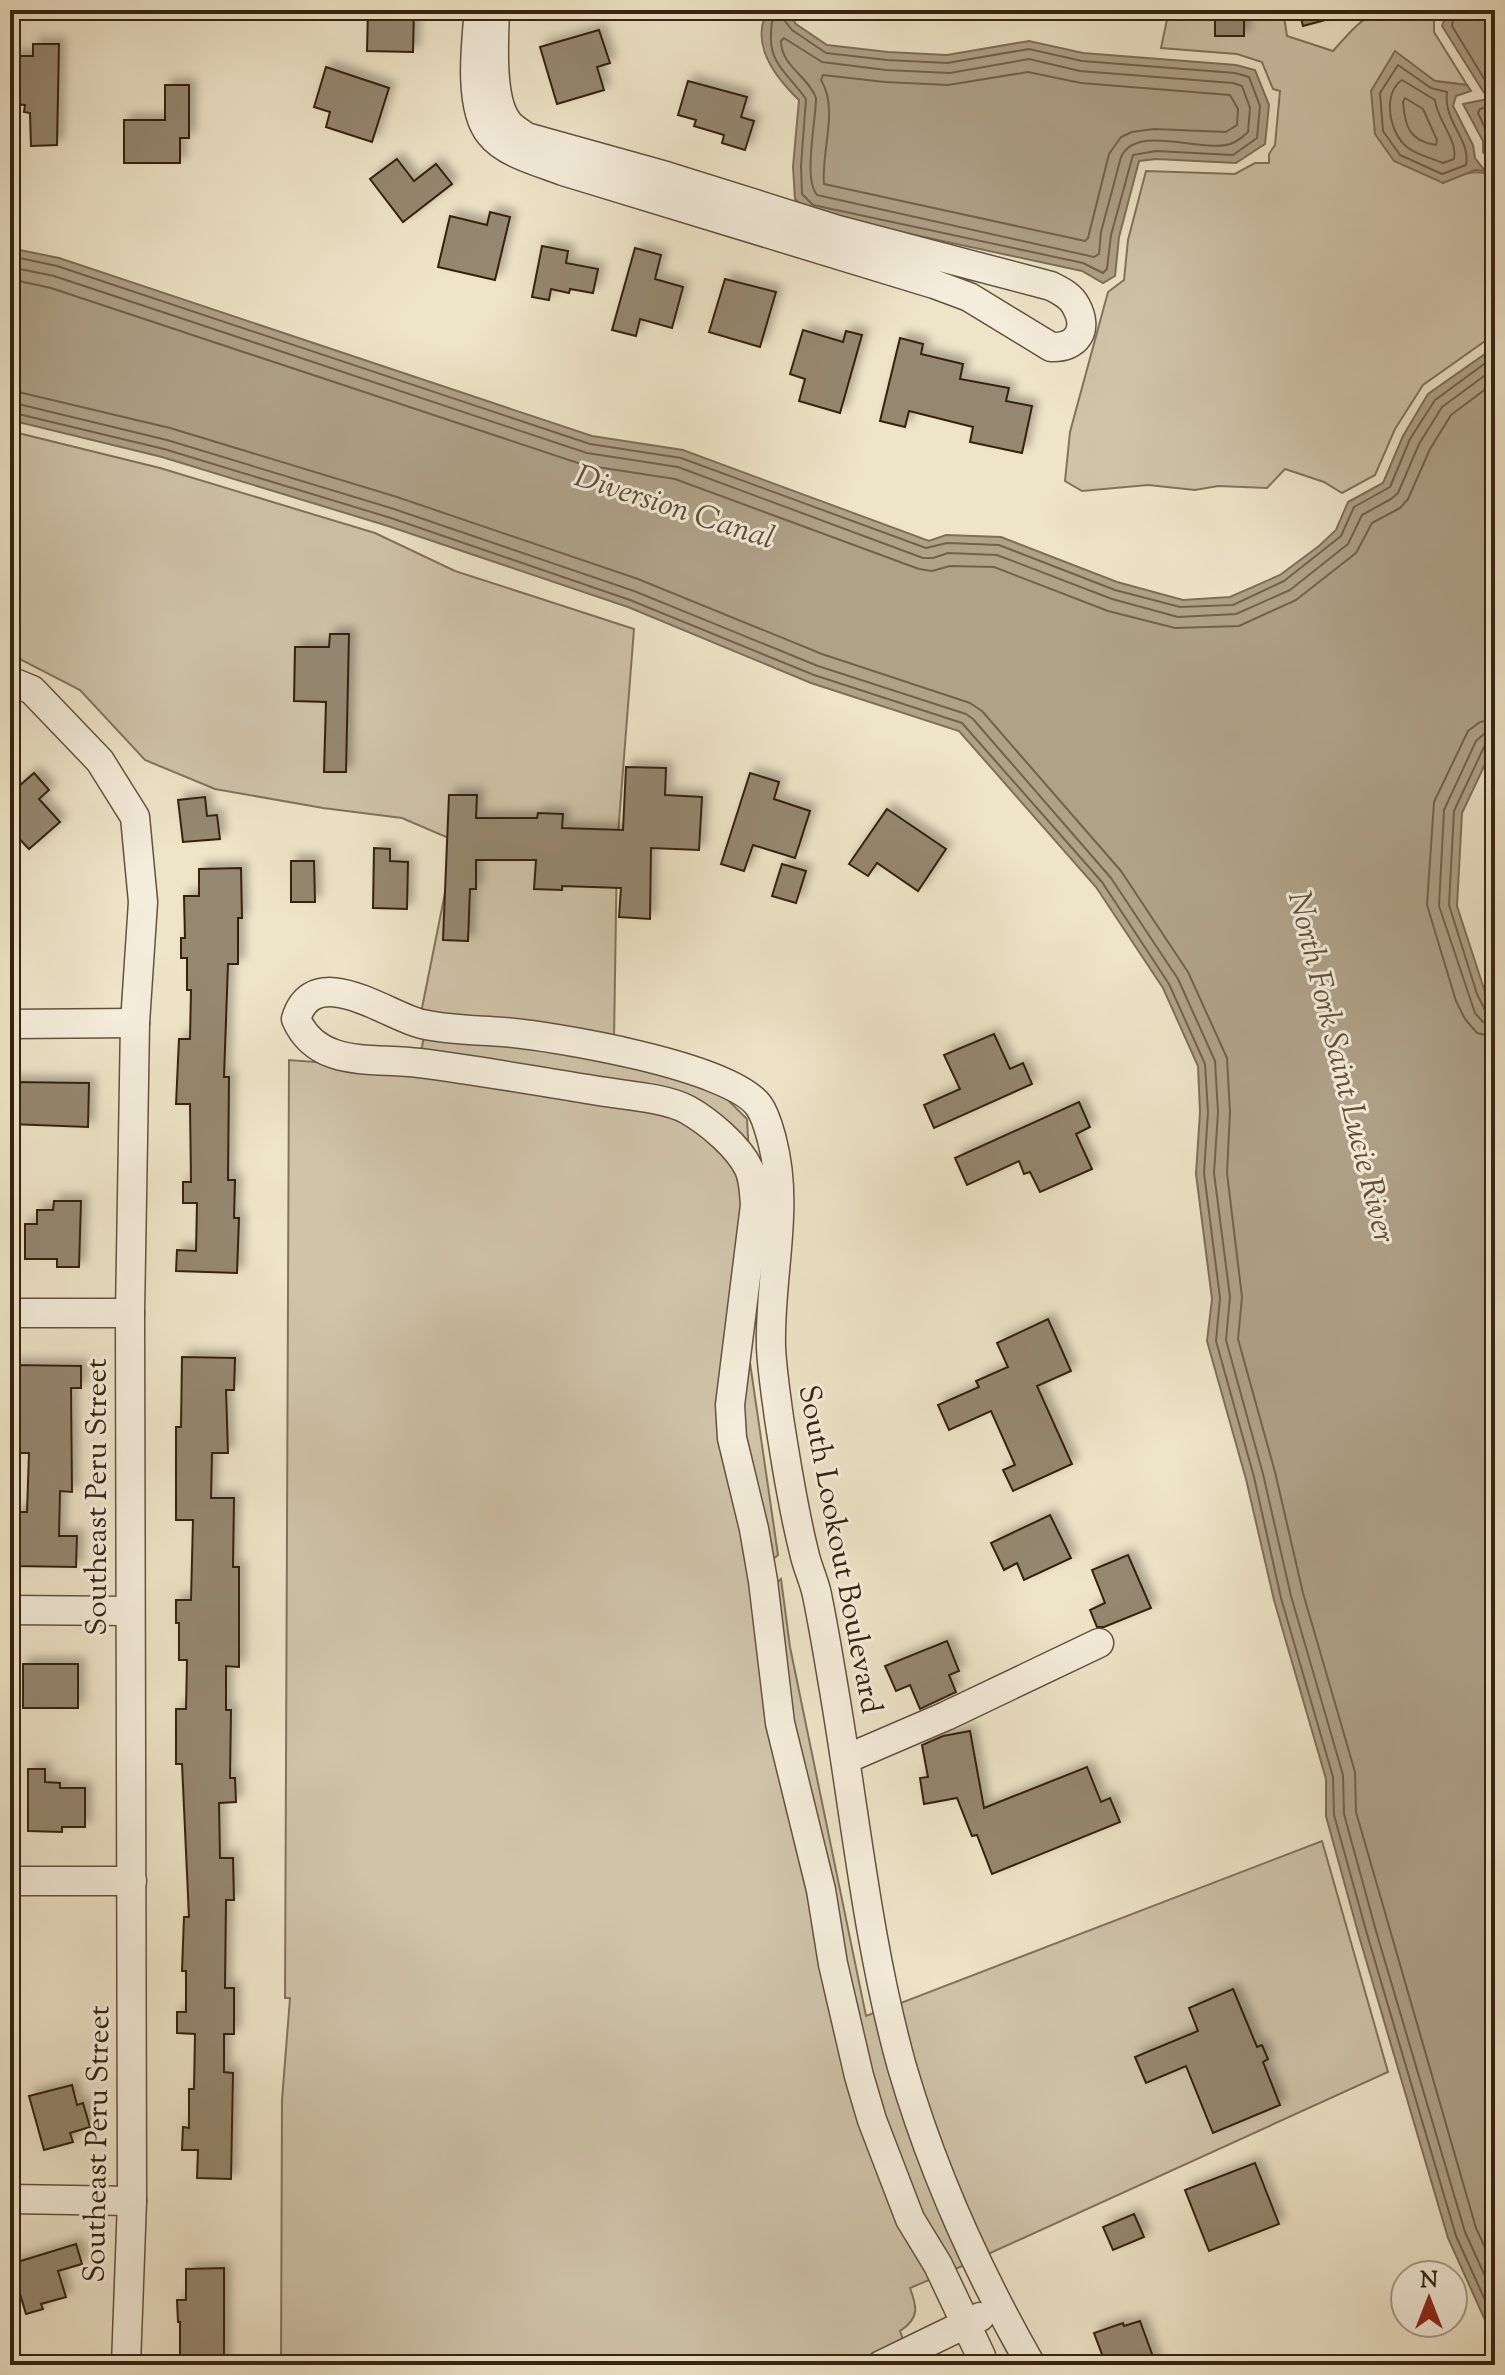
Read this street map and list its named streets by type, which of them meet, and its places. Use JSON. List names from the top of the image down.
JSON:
{
  "streets": {
    "street": ["Southeast Peru Street", "South Lookout Boulevard"]
  },
  "water": ["Diversion Canal", "North Fork Saint Lucie River"],
  "north": "top"
}
